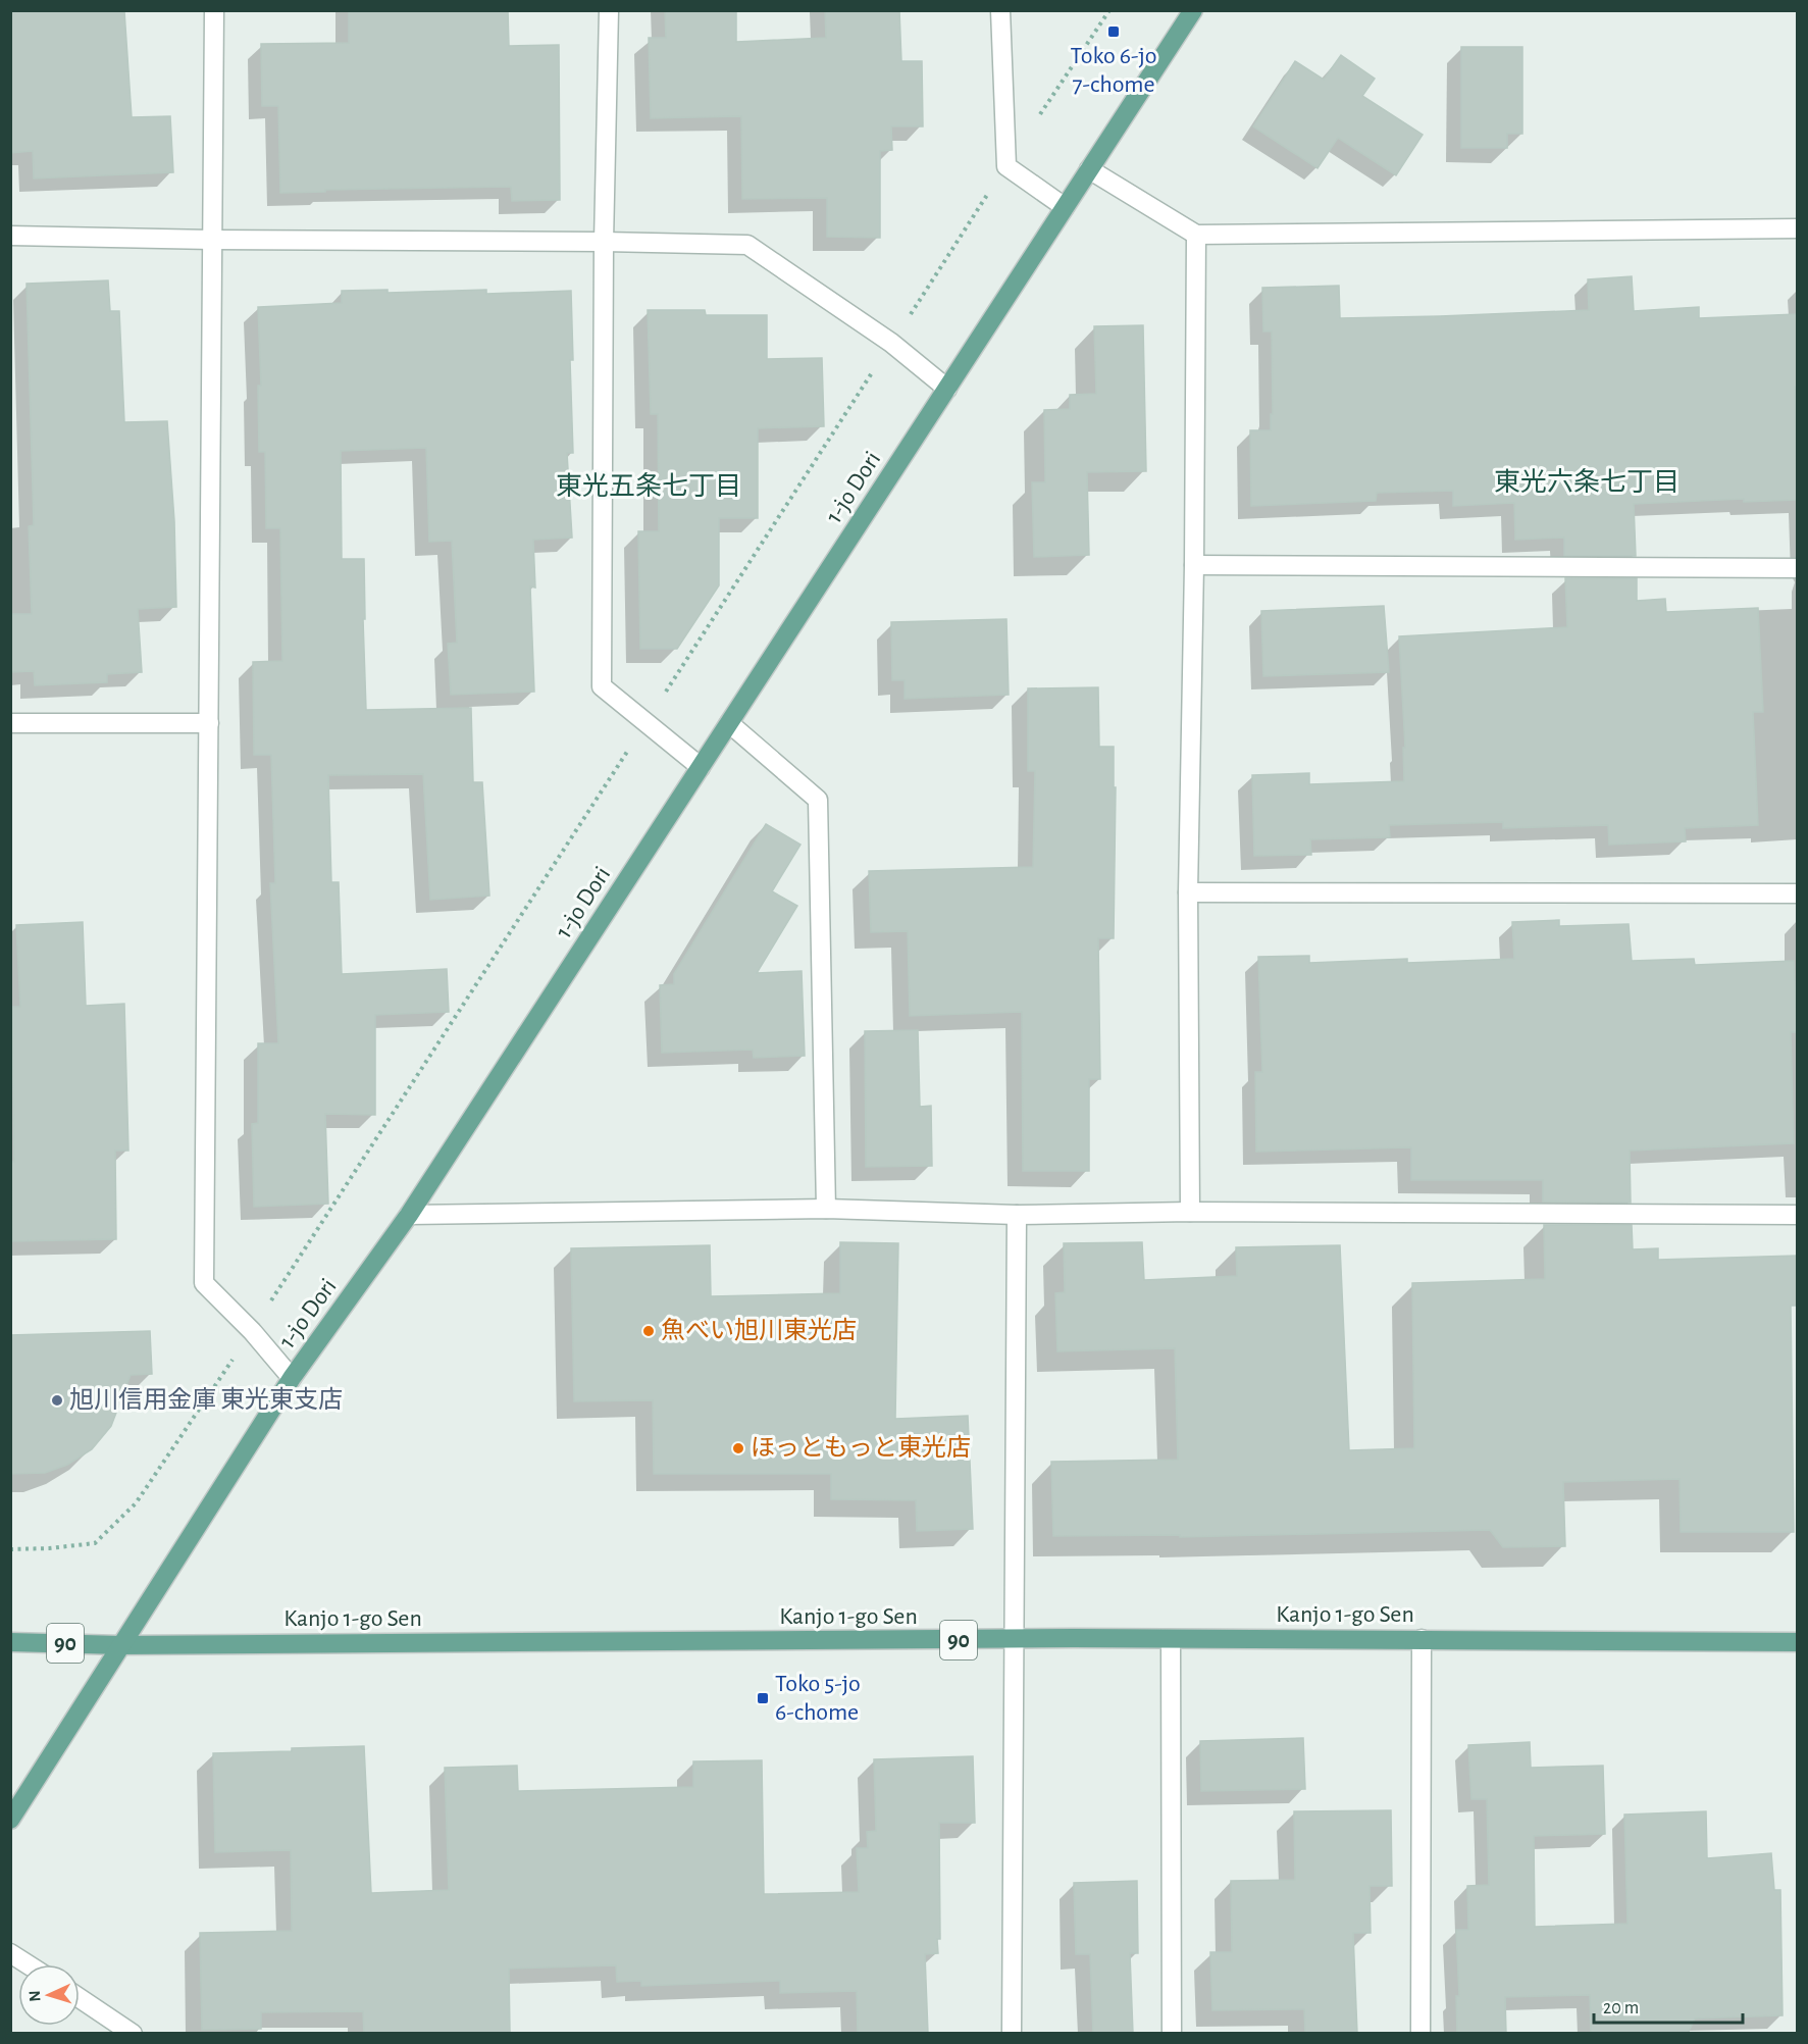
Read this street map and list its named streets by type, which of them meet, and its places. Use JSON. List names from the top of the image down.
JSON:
{
  "streets": {
    "main road": ["1-jo Dori", "Kanjo 1-go Sen", "90"]
  },
  "crossings": [
    ["1-jo Dori", "Kanjo 1-go Sen"]
  ],
  "districts": ["東光六条七丁目", "東光五条七丁目"],
  "places": {
    "transit": ["Toko 6-jo 7-chome", "Toko 5-jo 6-chome"],
    "other": ["魚べい旭川東光店", "旭川信用金庫 東光東支店", "ほっともっと東光店"]
  },
  "scale_bar": "20 m",
  "north": "left"
}
